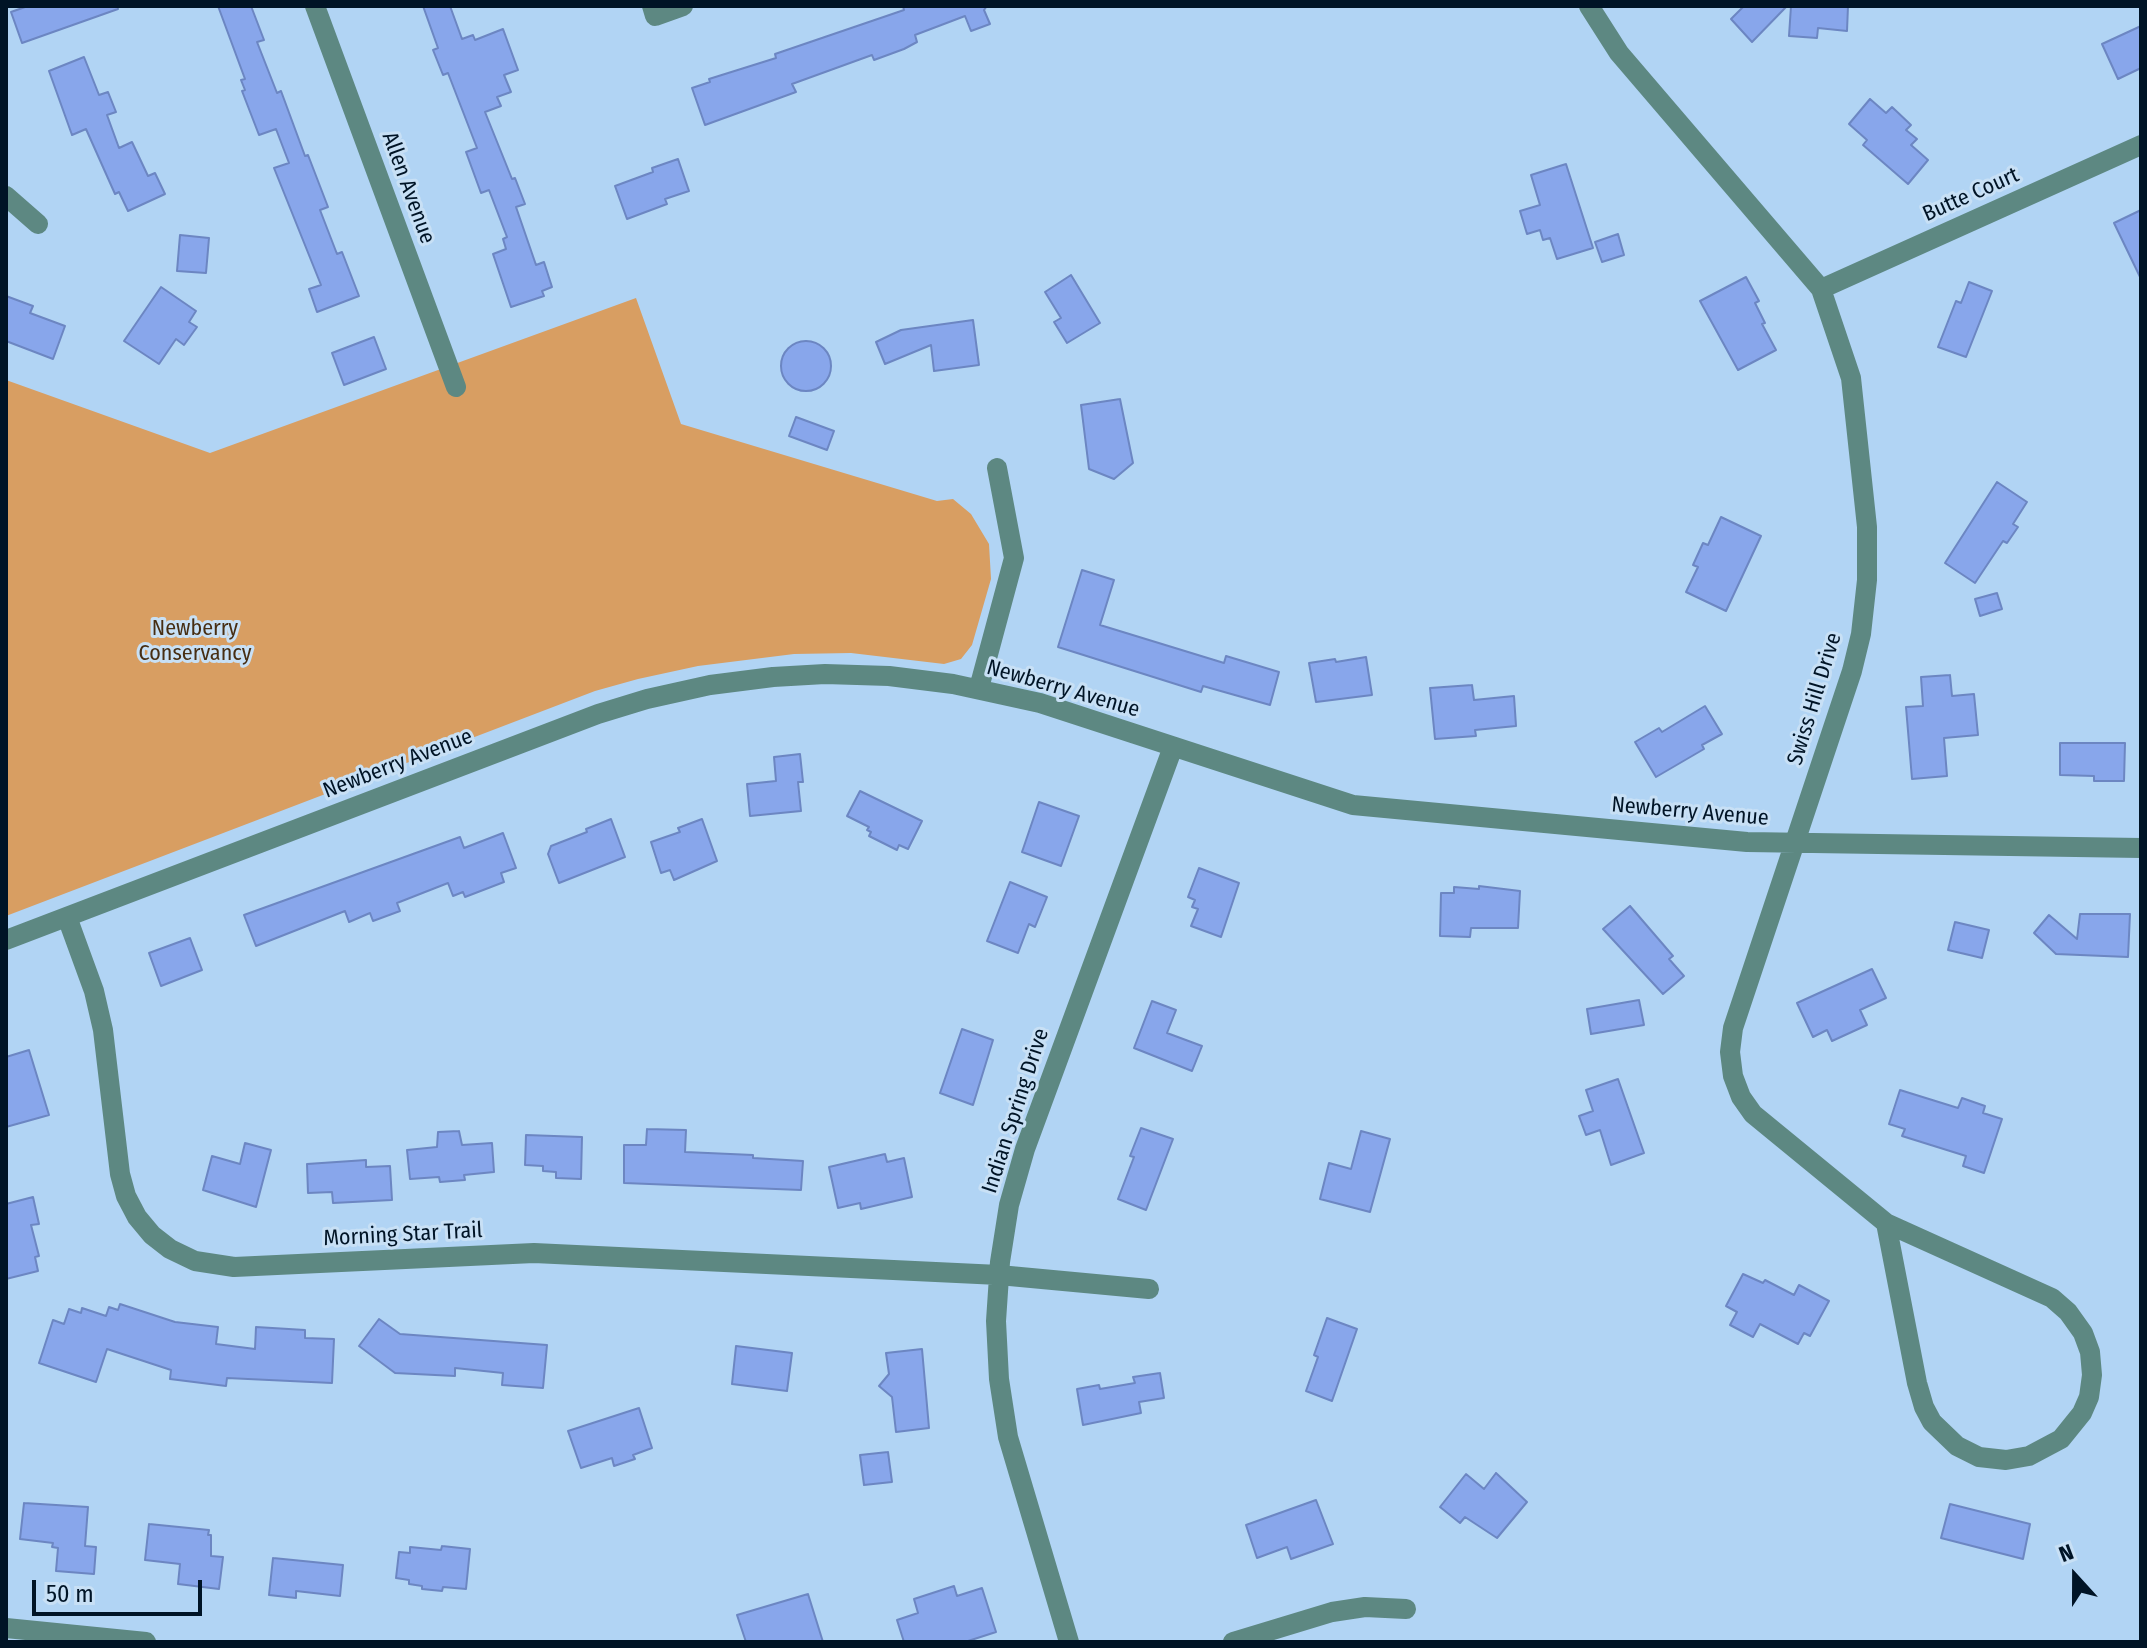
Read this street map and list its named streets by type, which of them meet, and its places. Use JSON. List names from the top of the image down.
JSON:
{
  "streets": {
    "street": [
      "Allen Avenue",
      "Butte Court",
      "Newberry Avenue",
      "Swiss Hill Drive",
      "Indian Spring Drive",
      "Morning Star Trail"
    ]
  },
  "crossings": [
    ["Butte Court", "Swiss Hill Drive"],
    ["Newberry Avenue", "Swiss Hill Drive"],
    ["Newberry Avenue", "Indian Spring Drive"],
    ["Newberry Avenue", "Morning Star Trail"],
    ["Indian Spring Drive", "Morning Star Trail"]
  ],
  "parks": ["Newberry Conservancy"],
  "scale_bar": "50 m",
  "north": "top"
}
